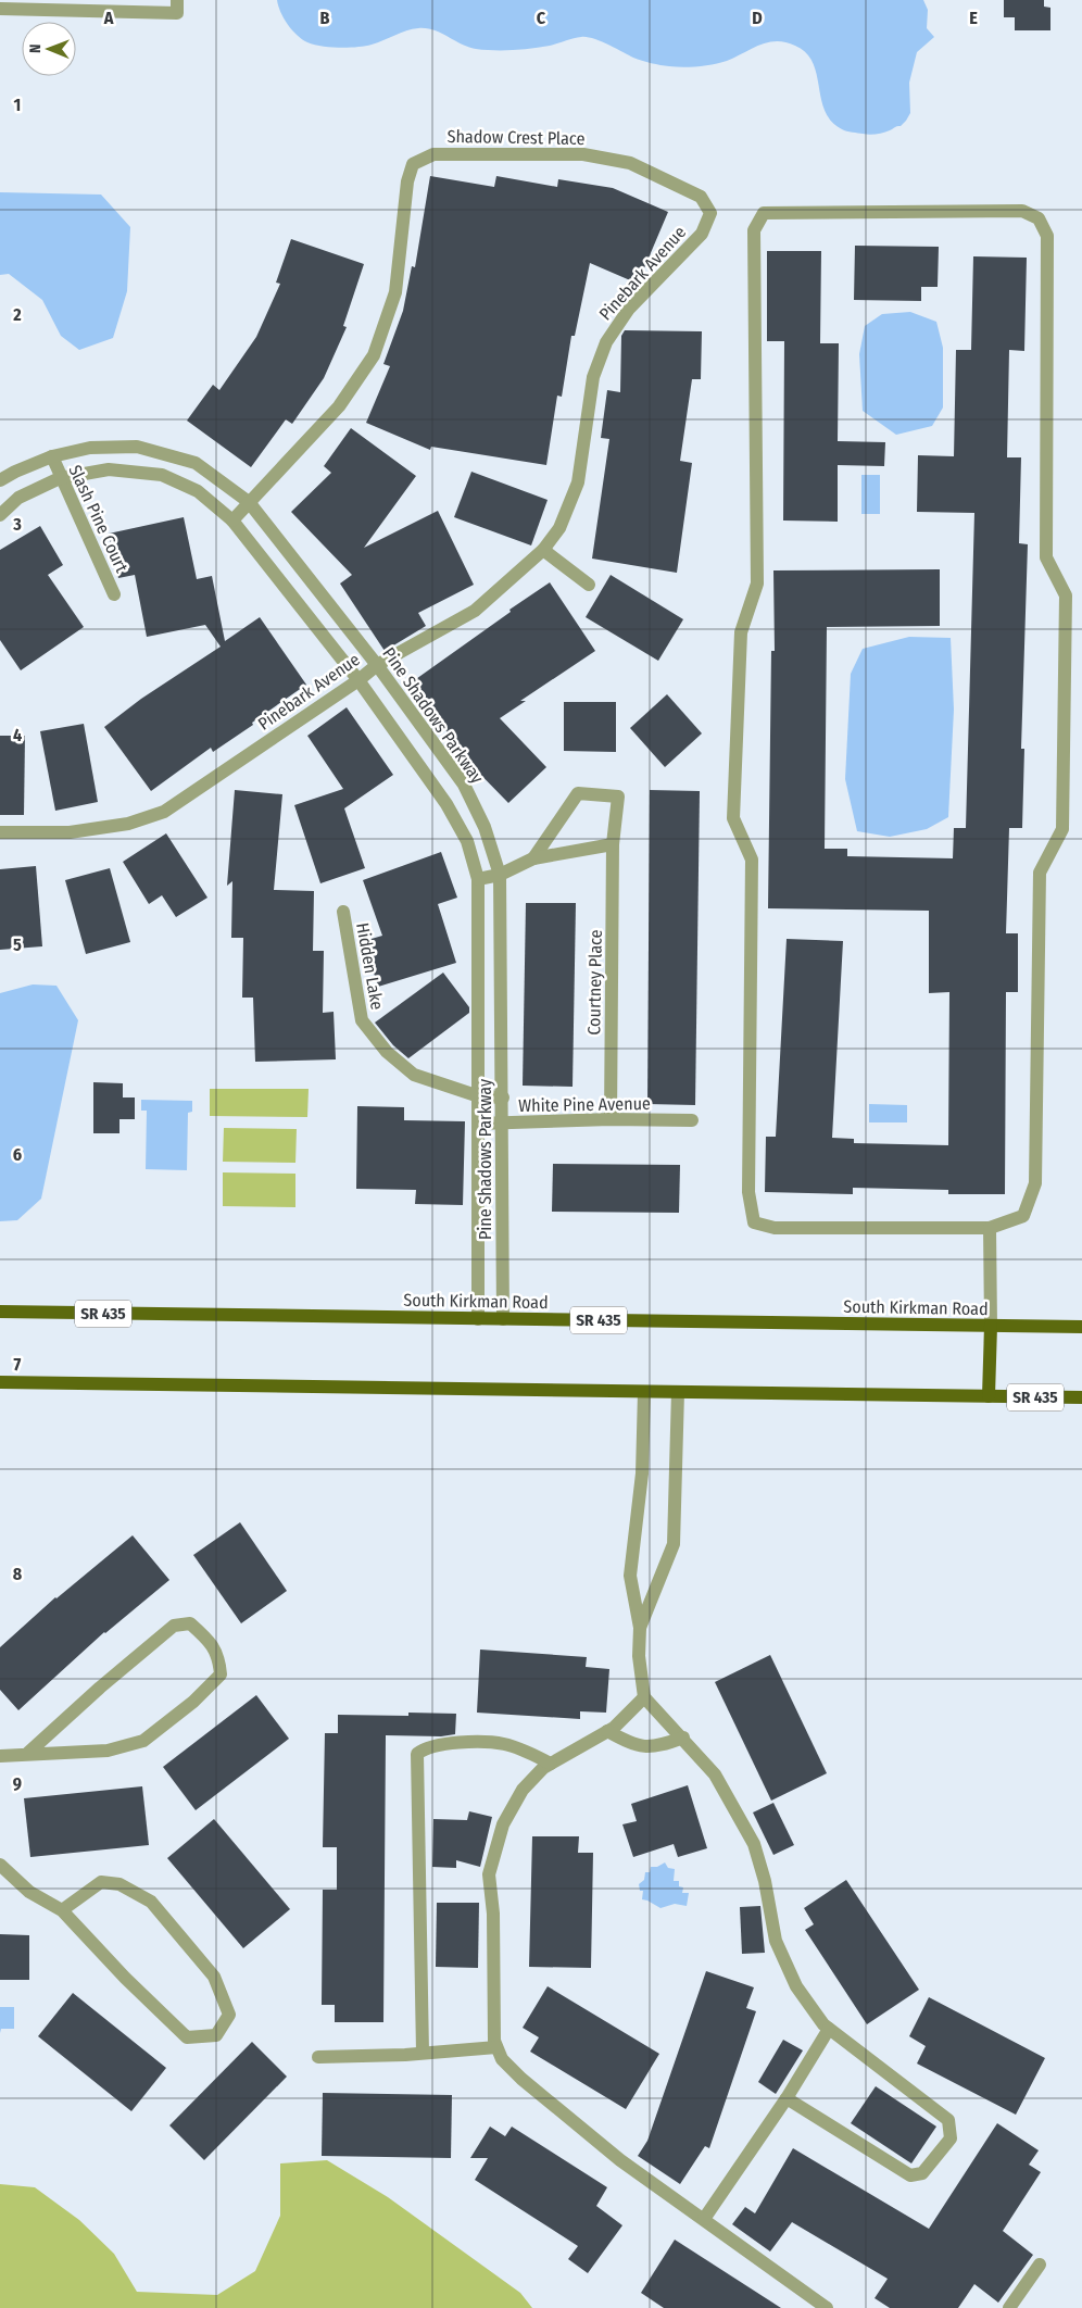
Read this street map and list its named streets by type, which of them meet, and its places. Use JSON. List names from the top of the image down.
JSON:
{
  "streets": {
    "main road": ["South Kirkman Road", "SR 435"],
    "street": [
      "Shadow Crest Place",
      "Pinebark Avenue",
      "Slash Pine Court",
      "Pine Shadows Parkway",
      "Hidden Lake",
      "Courtney Place",
      "White Pine Avenue"
    ]
  },
  "crossings": [
    ["Shadow Crest Place", "Pinebark Avenue"],
    ["Shadow Crest Place", "Pine Shadows Parkway"],
    ["Pinebark Avenue", "Pine Shadows Parkway"],
    ["Slash Pine Court", "Pine Shadows Parkway"],
    ["Pine Shadows Parkway", "Hidden Lake"],
    ["Pine Shadows Parkway", "White Pine Avenue"],
    ["Pine Shadows Parkway", "South Kirkman Road"],
    ["Courtney Place", "White Pine Avenue"]
  ],
  "north": "left",
  "grid": {
    "columns": [
      "A",
      "B",
      "C",
      "D",
      "E"
    ],
    "rows": [
      "1",
      "2",
      "3",
      "4",
      "5",
      "6",
      "7",
      "8",
      "9"
    ]
  }
}
